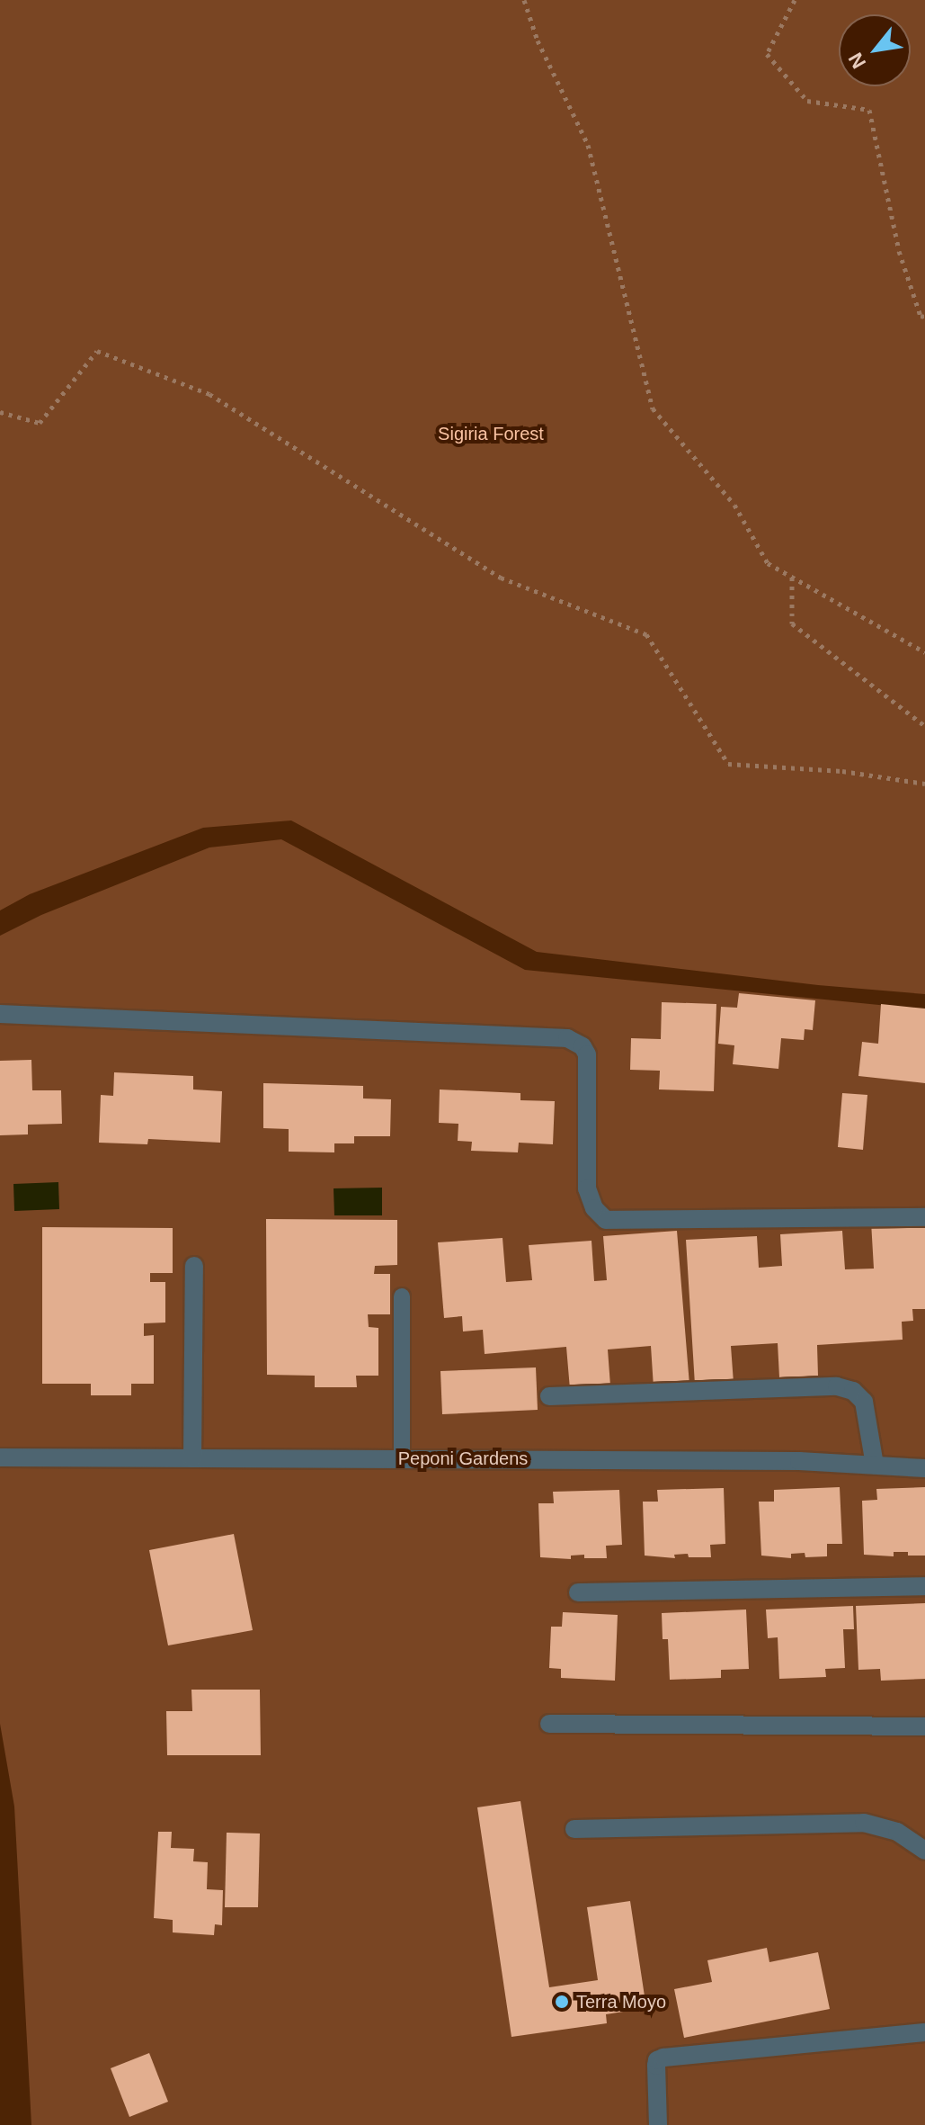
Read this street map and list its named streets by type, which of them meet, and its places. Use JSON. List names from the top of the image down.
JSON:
{
  "streets": {
    "street": ["Peponi Gardens"]
  },
  "parks": ["Sigiria Forest"],
  "places": ["Terra Moyo"],
  "north": "bottom left"
}
